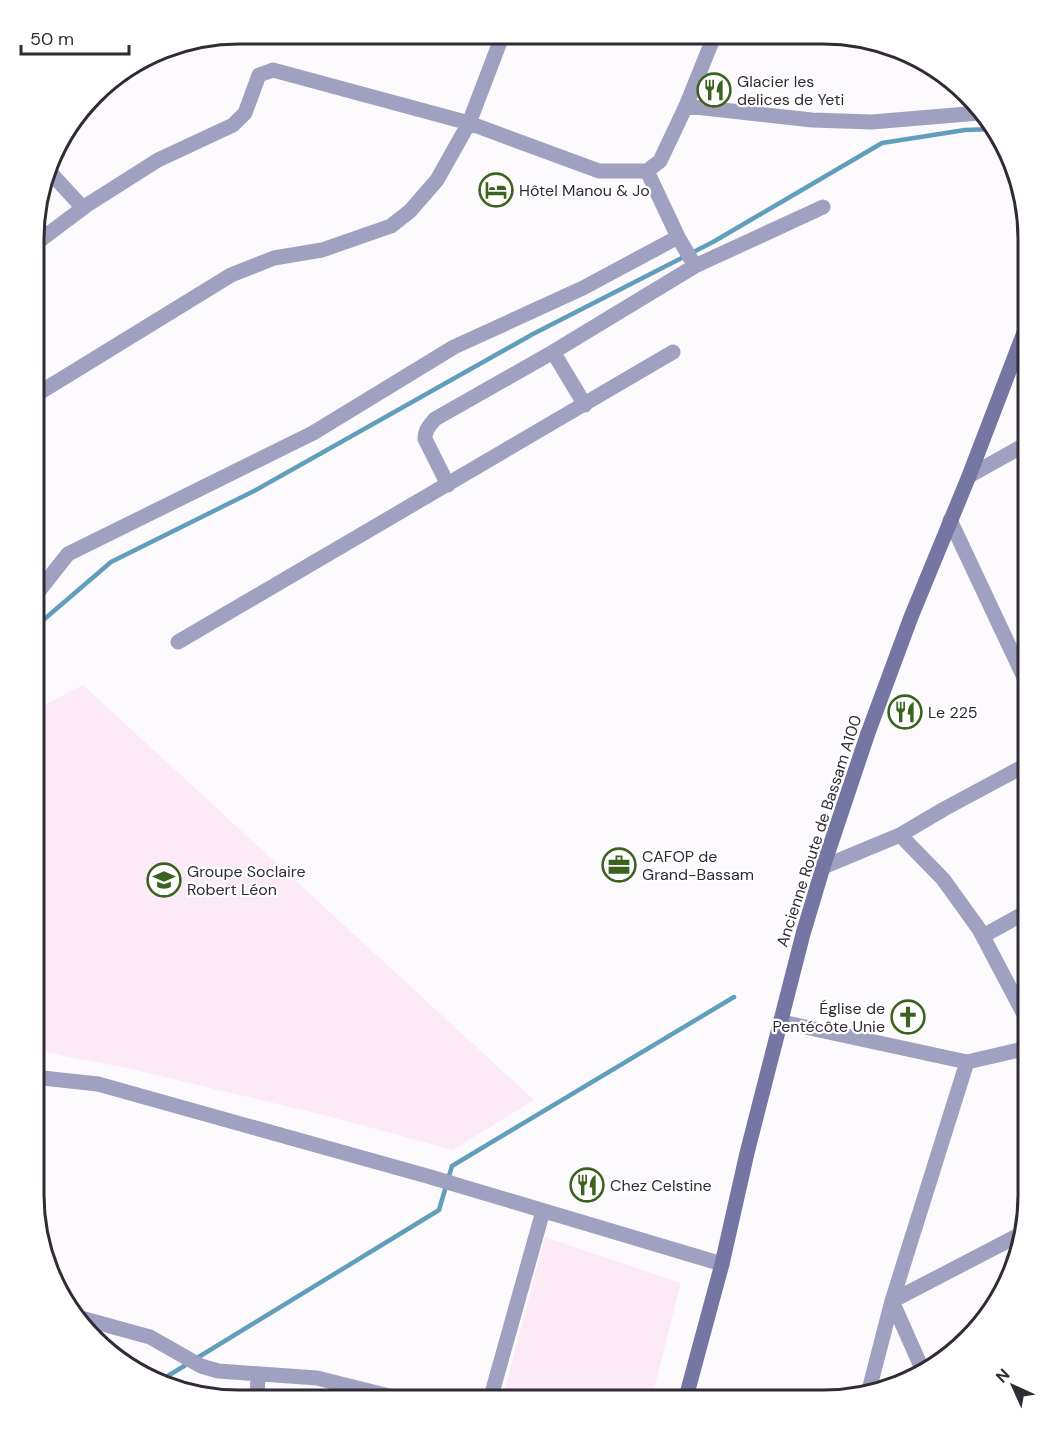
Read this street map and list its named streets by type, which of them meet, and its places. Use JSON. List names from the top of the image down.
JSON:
{
  "streets": {
    "main road": ["Ancienne Route de Bassam A100"]
  },
  "places": {
    "restaurant": ["Glacier les delices de Yeti", "Le 225", "Chez Celstine"],
    "hotel": ["Hôtel Manou & Jo"],
    "office": ["CAFOP de Grand-Bassam"],
    "school or university": ["Groupe Soclaire Robert Léon"],
    "church": ["Église de Pentécôte Unie"]
  },
  "scale_bar": "50 m",
  "north": "top left"
}
